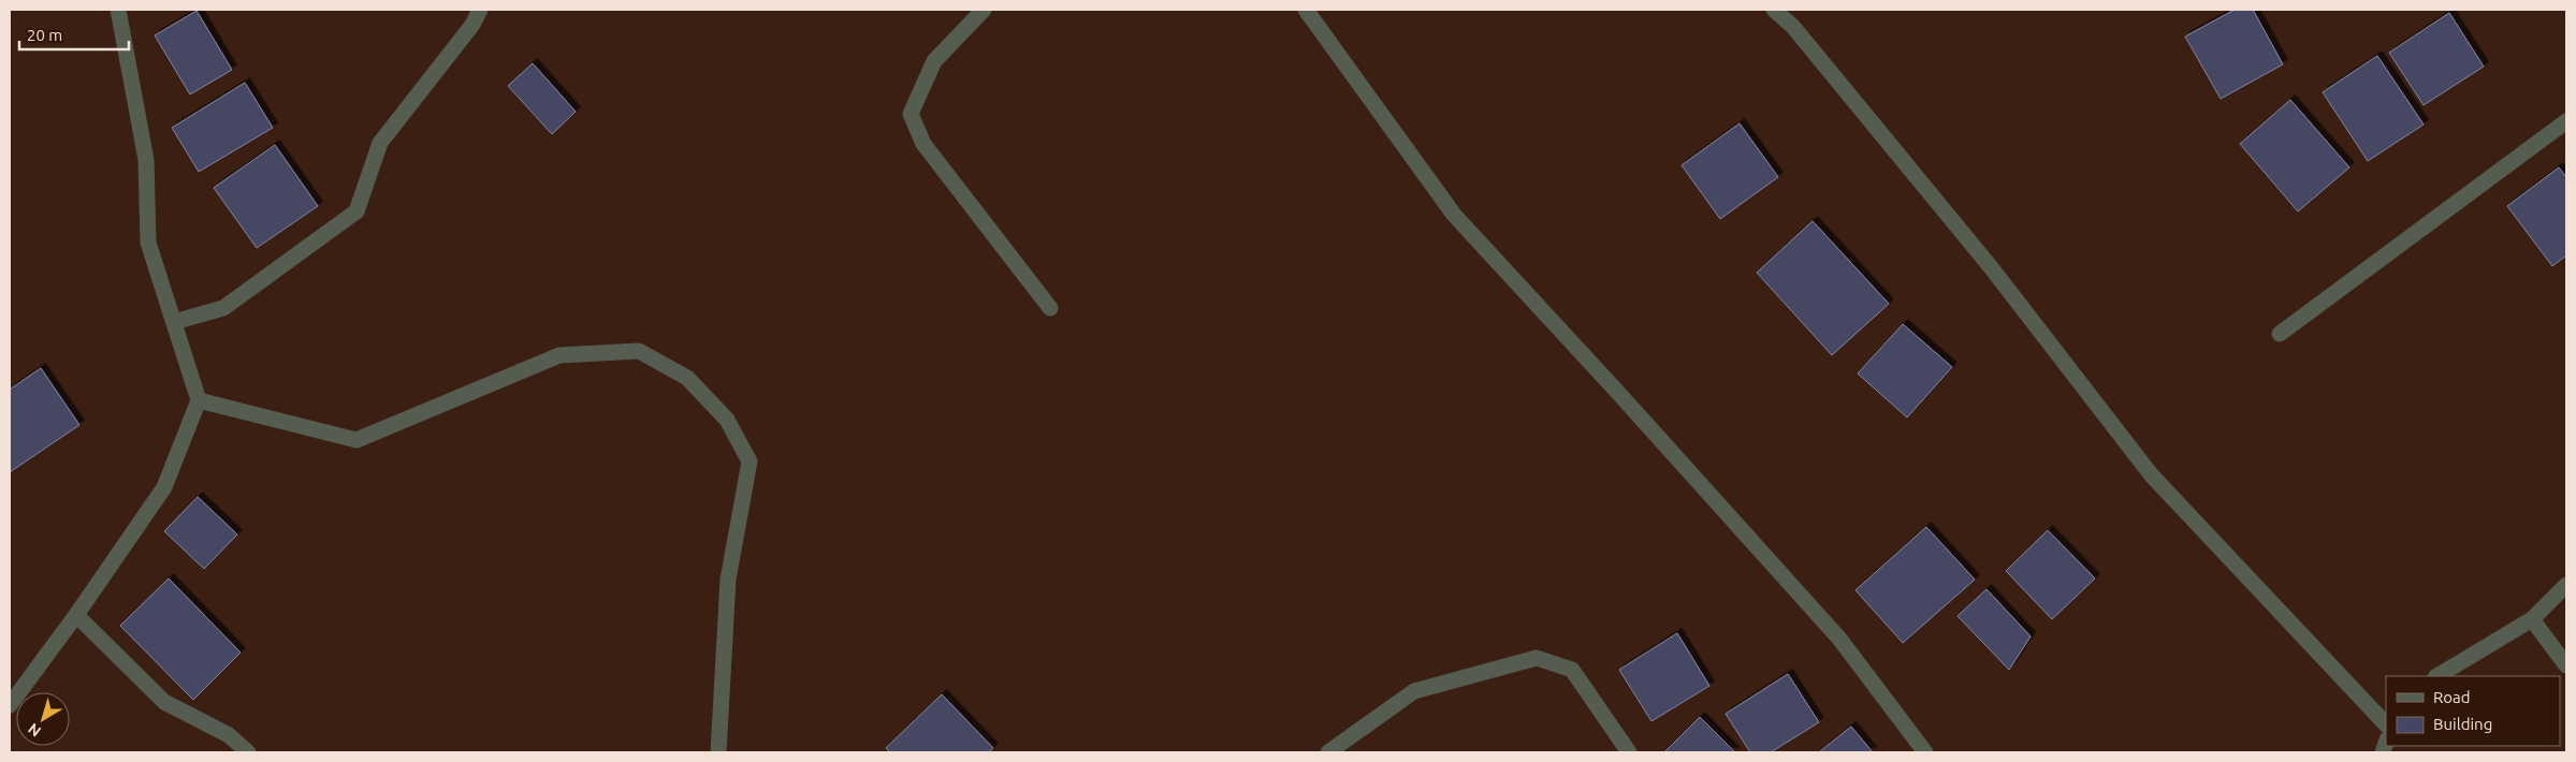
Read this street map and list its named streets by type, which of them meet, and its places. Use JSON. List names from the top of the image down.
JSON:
{
  "legend": ["Road", "Building"],
  "scale_bar": "20 m",
  "north": "bottom left"
}
